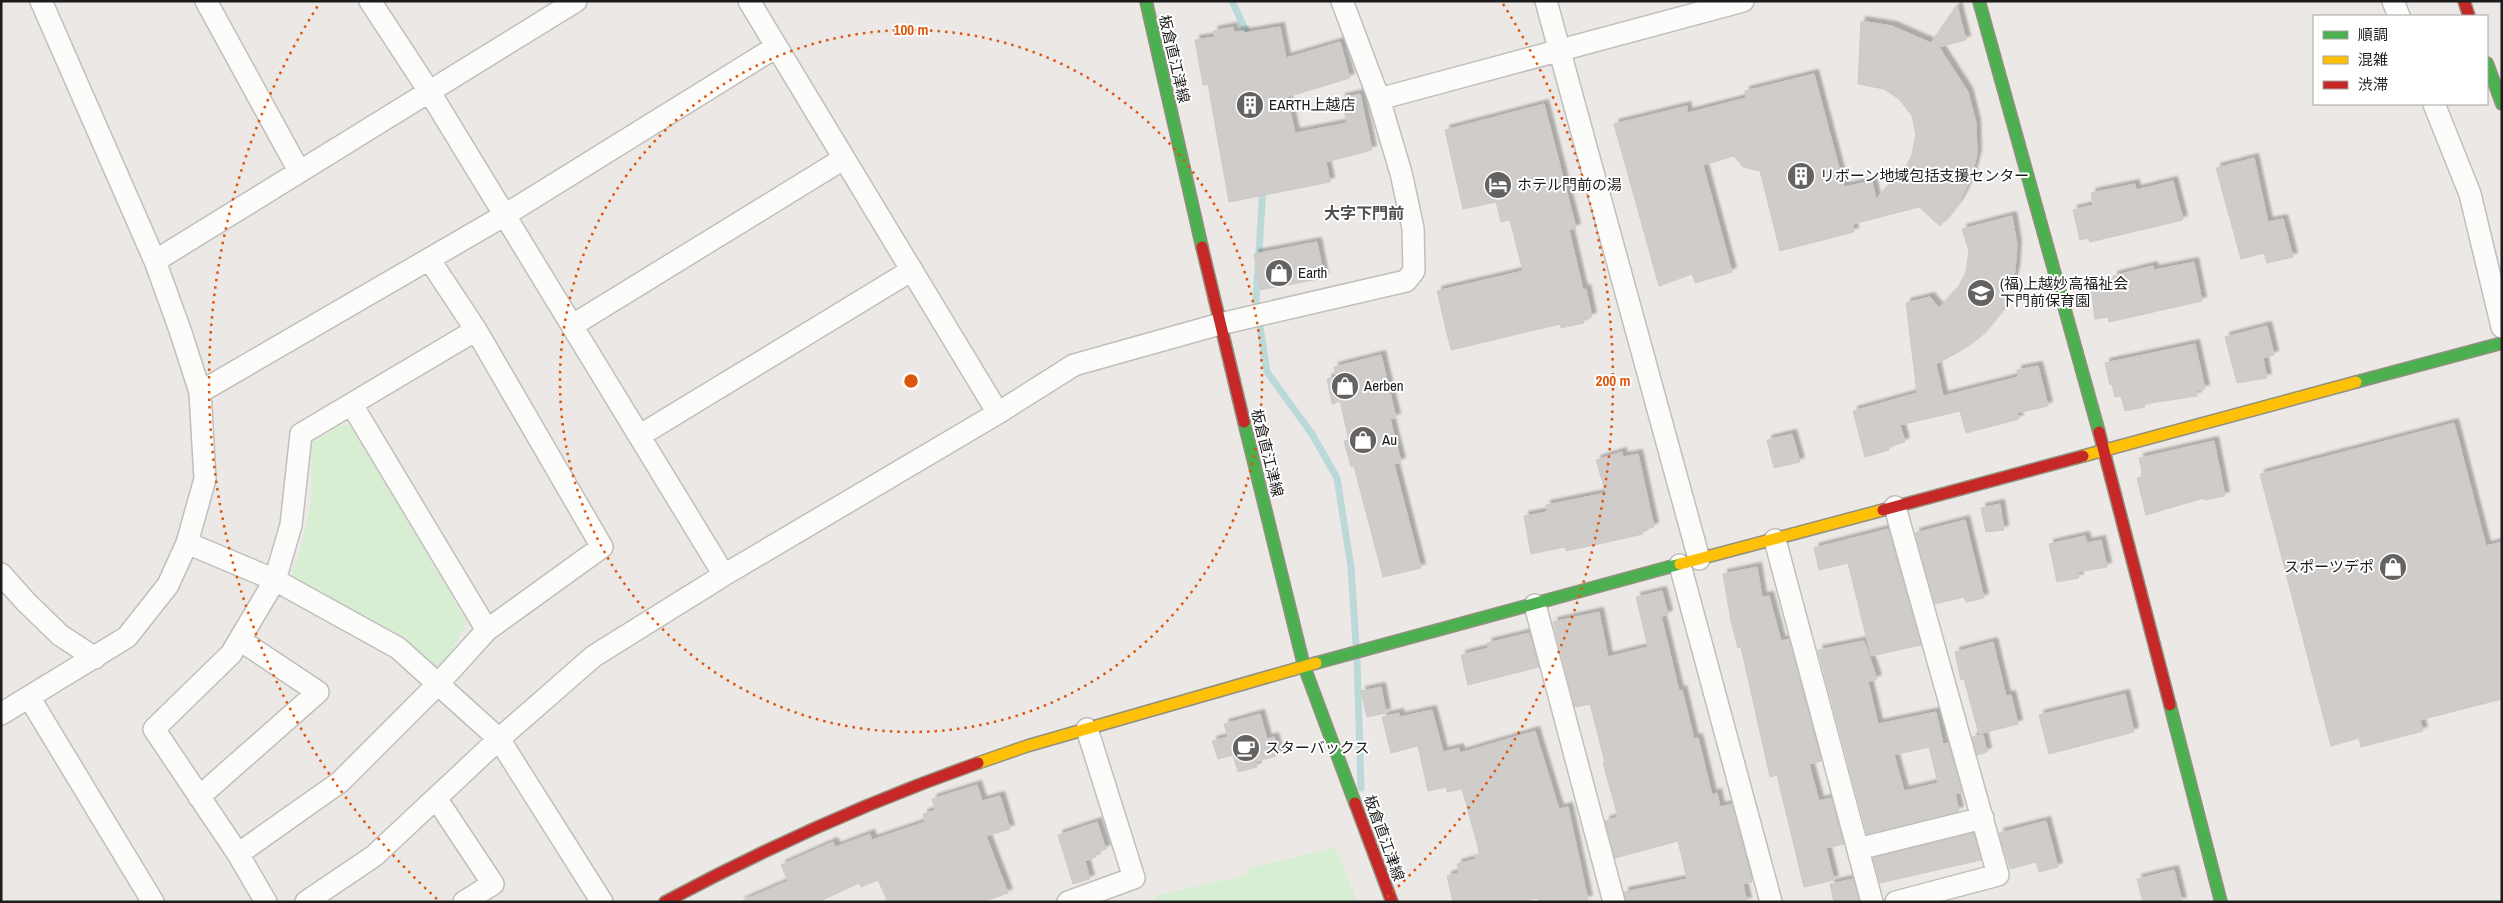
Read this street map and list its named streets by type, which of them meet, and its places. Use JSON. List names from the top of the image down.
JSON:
{
  "streets": {
    "main road": ["板倉直江津線"]
  },
  "districts": ["大字下門前"],
  "places": {
    "building": ["EARTH上越店", "リボーン地域包括支援センター"],
    "hotel": ["ホテル門前の湯"],
    "shop": [
      "Earth",
      "Aerben",
      "Au",
      "スポーツデポ"
    ],
    "school or university": ["(福)上越妙高福祉会 下門前保育園"],
    "cafe": ["スターバックス"]
  },
  "legend": ["順調", "混雑", "渋滞"],
  "rings": ["100 m", "200 m"]
}
